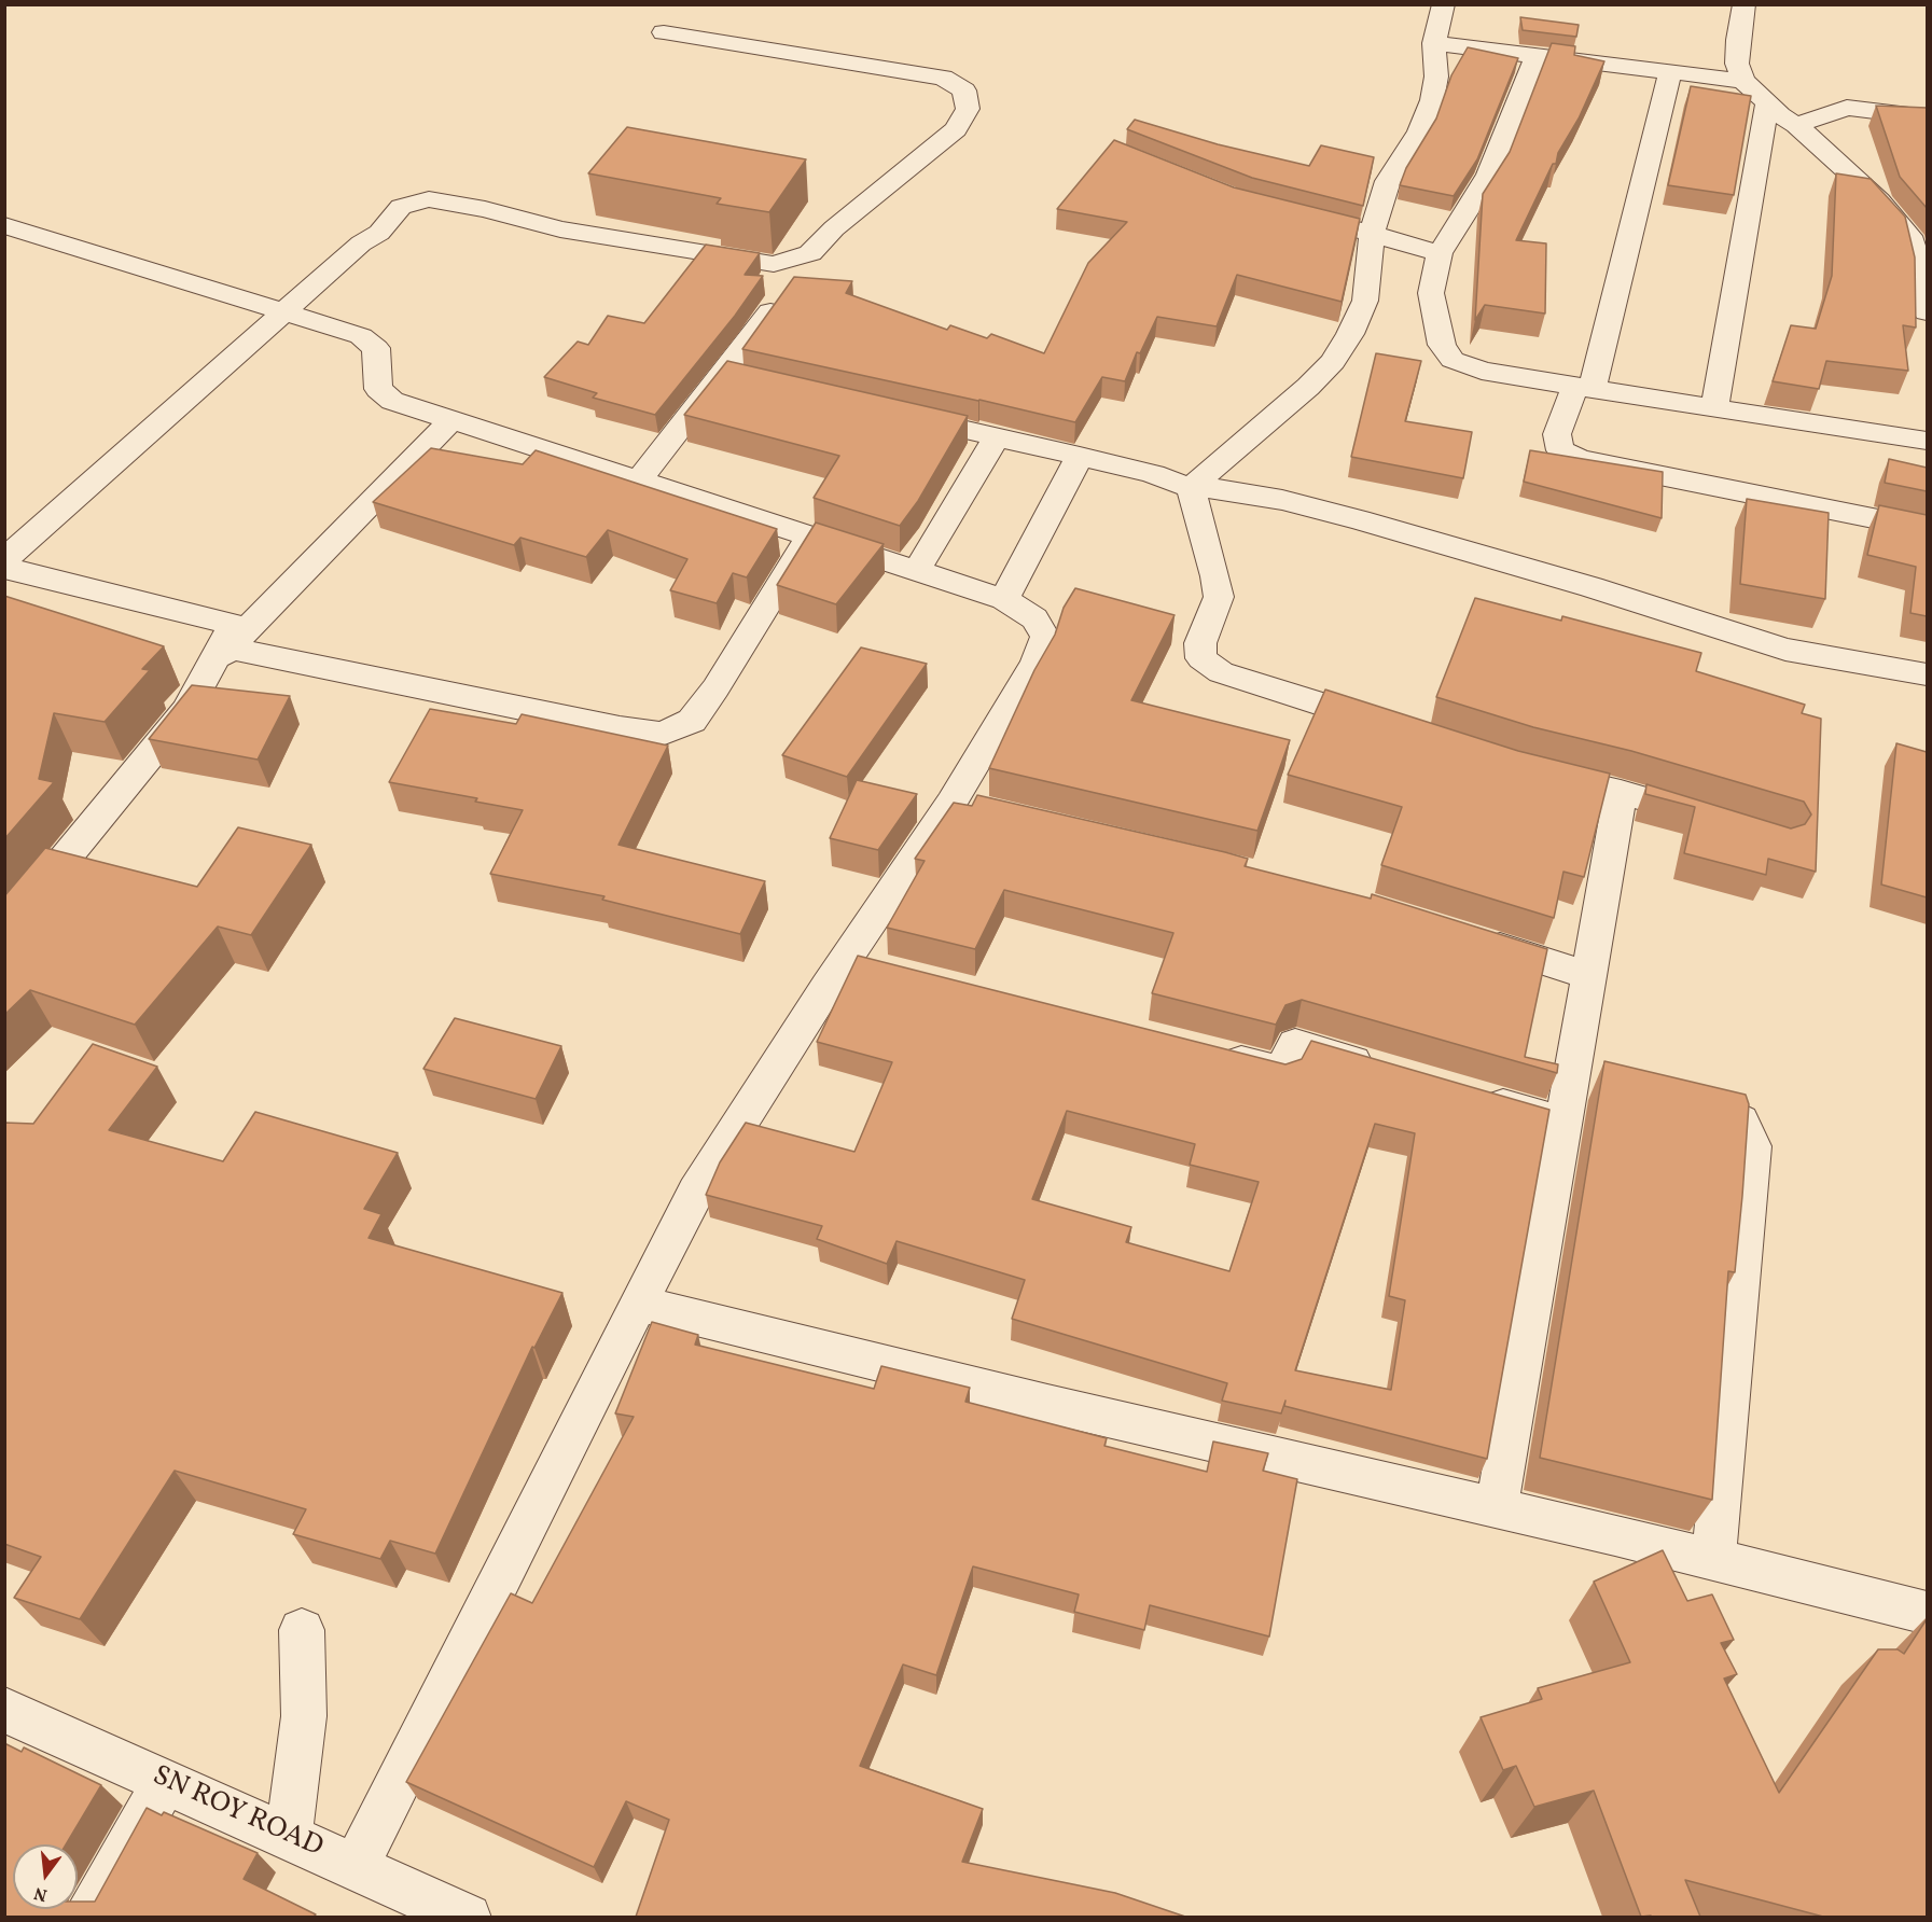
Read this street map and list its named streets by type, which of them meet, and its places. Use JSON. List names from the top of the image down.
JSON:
{
  "streets": {
    "street": ["SN ROY ROAD"]
  },
  "north": "bottom"
}
